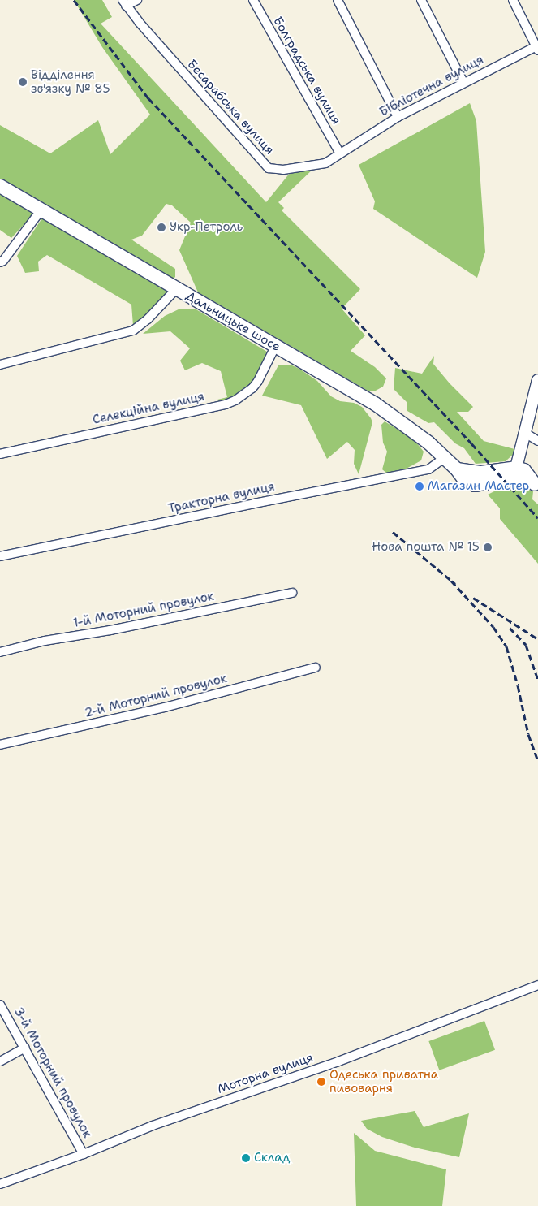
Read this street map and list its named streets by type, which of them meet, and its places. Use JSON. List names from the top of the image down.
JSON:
{
  "streets": {
    "main road": ["Дальницьке шосе"],
    "street": [
      "Болградська вулиця",
      "Бібліотечна вулиця",
      "Бесарабська вулиця",
      "Селекційна вулиця",
      "Тракторна вулиця",
      "1-й Моторний провулок",
      "2-й Моторний провулок",
      "3-й Моторний провулок",
      "Моторна вулиця"
    ]
  },
  "crossings": [
    ["Болградська вулиця", "Бібліотечна вулиця"],
    ["Болградська вулиця", "Бесарабська вулиця"],
    ["Бібліотечна вулиця", "Бесарабська вулиця"],
    ["Дальницьке шосе", "Селекційна вулиця"],
    ["Дальницьке шосе", "Тракторна вулиця"],
    ["3-й Моторний провулок", "Моторна вулиця"]
  ],
  "places": [
    "Відділення зв'язку № 85",
    "Укр-Петроль",
    "Магазин Мастер",
    "Нова пошта № 15",
    "Одеська приватна пивоварня",
    "Склад"
  ]
}
